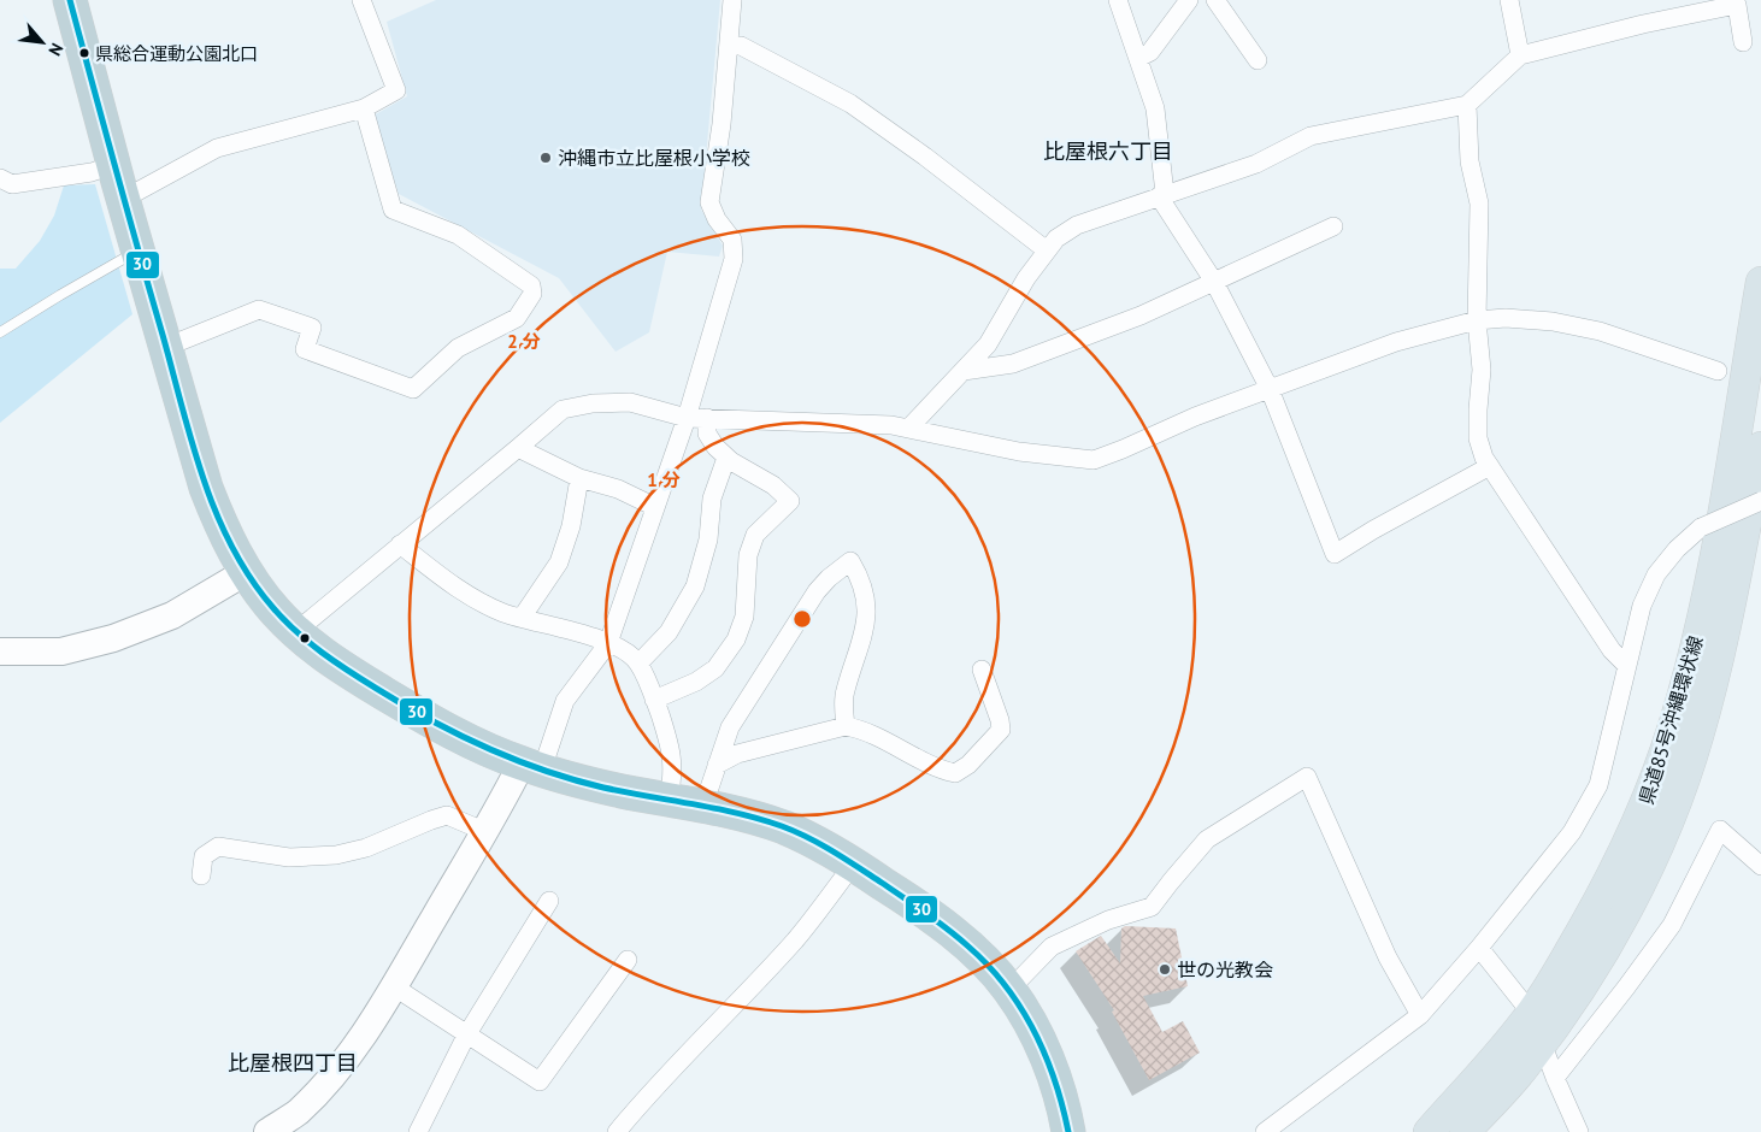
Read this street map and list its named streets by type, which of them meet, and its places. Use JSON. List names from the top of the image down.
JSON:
{
  "streets": {
    "main road": ["県道85号沖縄環状線"]
  },
  "districts": ["比屋根六丁目", "比屋根四丁目"],
  "places": ["県総合運動公園北口", "沖縄市立比屋根小学校", "世の光教会"],
  "lines": ["transit line 30"],
  "north": "bottom right",
  "rings": ["2 分", "1 分"]
}
